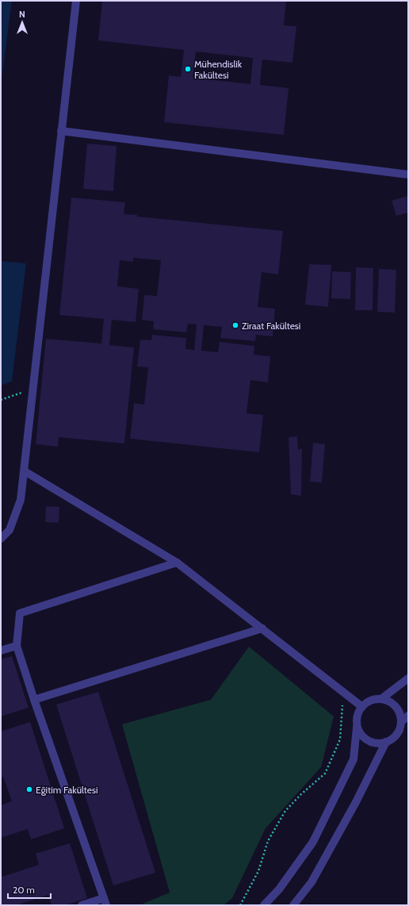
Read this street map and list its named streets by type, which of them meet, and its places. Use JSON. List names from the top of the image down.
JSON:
{
  "places": ["Mühendislik Fakültesi", "Ziraat Fakültesi", "Eğitim Fakültesi"],
  "scale_bar": "20 m",
  "north": "top"
}
